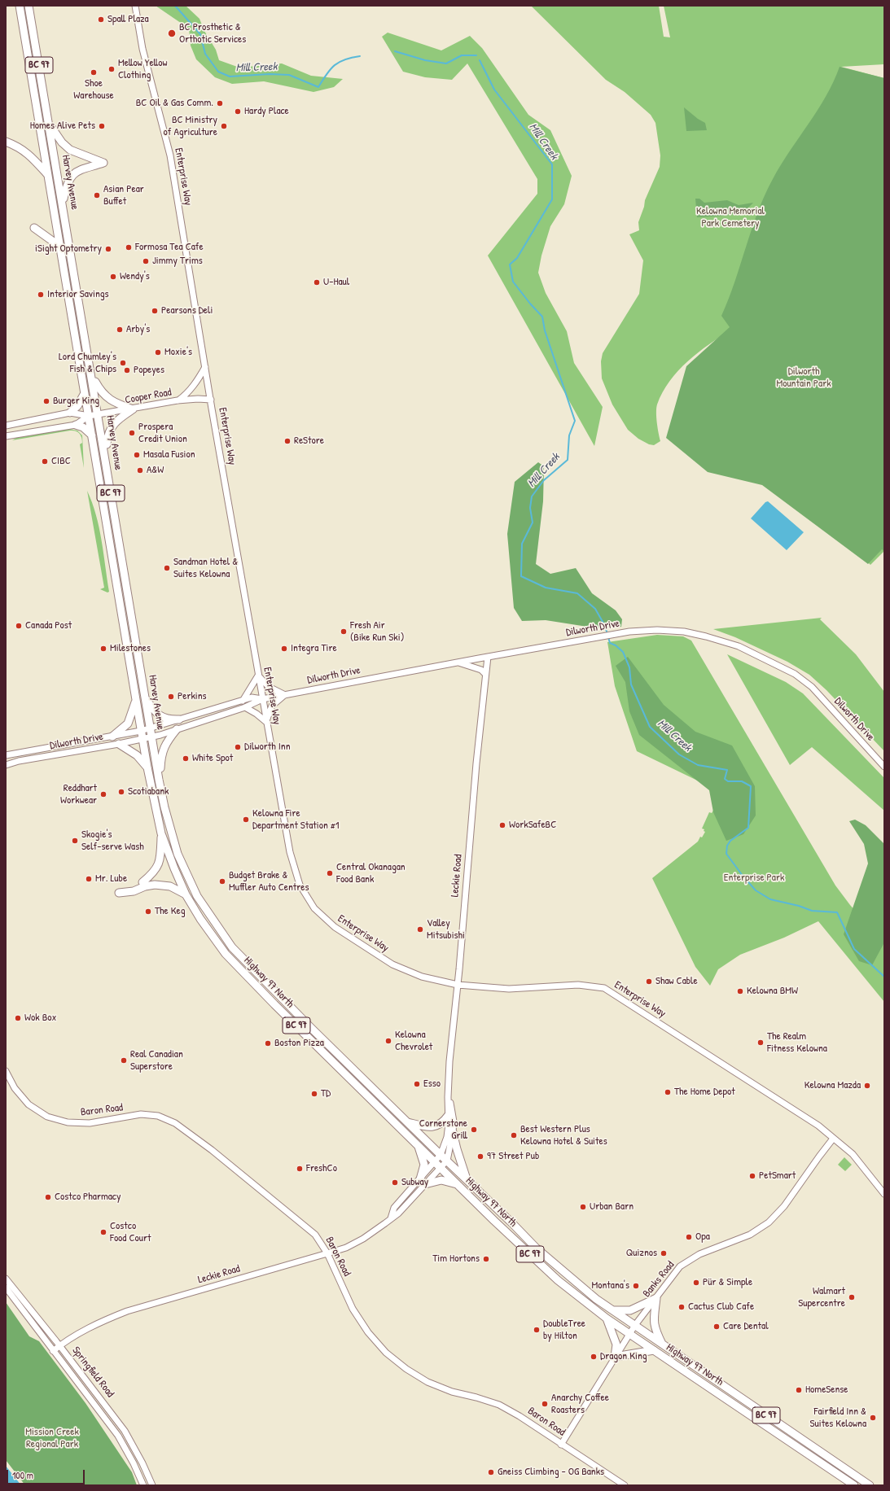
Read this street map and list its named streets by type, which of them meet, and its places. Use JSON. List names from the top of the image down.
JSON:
{
  "streets": {
    "highway": ["BC 97", "Harvey Avenue", "Highway 97 North"],
    "street": [
      "Enterprise Way",
      "Cooper Road",
      "Dilworth Drive",
      "Leckie Road",
      "Baron Road",
      "Banks Road",
      "Springfield Road"
    ]
  },
  "crossings": [
    ["Enterprise Way", "Cooper Road"],
    ["Enterprise Way", "Dilworth Drive"],
    ["Enterprise Way", "Leckie Road"],
    ["Enterprise Way", "Banks Road"],
    ["Harvey Avenue", "Cooper Road"],
    ["Harvey Avenue", "Dilworth Drive"],
    ["Harvey Avenue", "Highway 97 North"],
    ["Dilworth Drive", "Leckie Road"],
    ["Leckie Road", "Highway 97 North"],
    ["Leckie Road", "Baron Road"],
    ["Leckie Road", "Springfield Road"],
    ["Highway 97 North", "Banks Road"],
    ["Baron Road", "Banks Road"]
  ],
  "water": ["Mill Creek"],
  "parks": [
    "Kelowna Memorial Park Cemetery",
    "Dilworth Mountain Park",
    "Enterprise Park",
    "Mission Creek Regional Park"
  ],
  "places": [
    "Spall Plaza",
    "BC Prosthetic & Orthotic Services",
    "Mellow Yellow Clothing",
    "Shoe Warehouse",
    "BC Oil & Gas Comm.",
    "Hardy Place",
    "Homes Alive Pets",
    "BC Ministry of Agriculture",
    "Asian Pear Buffet",
    "Formosa Tea Cafe",
    "iSight Optometry",
    "Jimmy Trims",
    "Wendy's",
    "U-Haul",
    "Interior Savings",
    "Pearsons Deli",
    "Arby's",
    "Moxie's",
    "Lord Chumley's Fish & Chips",
    "Popeyes",
    "Burger King",
    "Prospera Credit Union",
    "ReStore",
    "Masala Fusion",
    "CIBC",
    "A&W",
    "Sandman Hotel & Suites Kelowna",
    "Canada Post",
    "Fresh Air (Bike Run Ski)",
    "Milestones",
    "Integra Tire",
    "Perkins",
    "Dilworth Inn",
    "White Spot",
    "Scotiabank",
    "Reddhart Workwear",
    "Kelowna Fire Department Station #1",
    "WorkSafeBC",
    "Skogie's Self-serve Wash",
    "Central Okanagan Food Bank",
    "Mr. Lube",
    "Budget Brake & Muffler Auto Centres",
    "The Keg",
    "Valley Mitsubishi",
    "Shaw Cable",
    "Kelowna BMW",
    "Wok Box",
    "Kelowna Chevrolet",
    "The Realm Fitness Kelowna",
    "Boston Pizza",
    "Real Canadian Superstore",
    "Esso",
    "Kelowna Mazda",
    "The Home Depot",
    "TD",
    "Cornerstone Grill",
    "Best Western Plus Kelowna Hotel & Suites",
    "97 Street Pub",
    "FreshCo",
    "PetSmart",
    "Subway",
    "Costco Pharmacy",
    "Urban Barn",
    "Costco Food Court",
    "Opa",
    "Quiznos",
    "Tim Hortons",
    "Pür & Simple",
    "Montana's",
    "Walmart Supercentre",
    "Cactus Club Cafe",
    "Care Dental",
    "DoubleTree by Hilton",
    "Dragon King",
    "HomeSense",
    "Anarchy Coffee Roasters",
    "Fairfield Inn & Suites Kelowna",
    "Gneiss Climbing - OG Banks"
  ],
  "scale_bar": "100 m"
}
